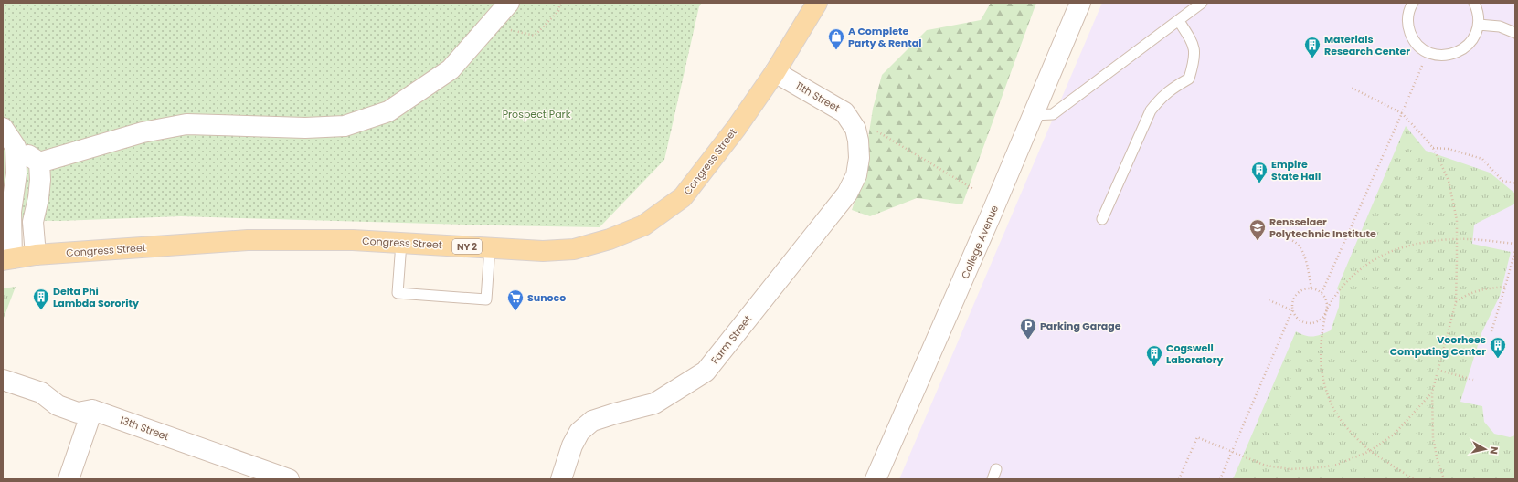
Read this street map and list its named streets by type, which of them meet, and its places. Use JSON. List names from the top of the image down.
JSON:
{
  "streets": {
    "main road": ["Congress Street", "NY 2"],
    "street": [
      "11th Street",
      "College Avenue",
      "Farm Street",
      "13th Street"
    ]
  },
  "crossings": [
    ["11th Street", "Congress Street"],
    ["11th Street", "Farm Street"]
  ],
  "parks": ["Prospect Park"],
  "places": {
    "shop": ["A Complete Party & Rental"],
    "building": [
      "Materials Research Center",
      "Empire State Hall",
      "Delta Phi Lambda Sorority",
      "Voorhees Computing Center",
      "Cogswell Laboratory"
    ],
    "school or university": ["Rensselaer Polytechnic Institute"],
    "supermarket": ["Sunoco"],
    "parking": ["Parking Garage"]
  },
  "north": "right"
}
